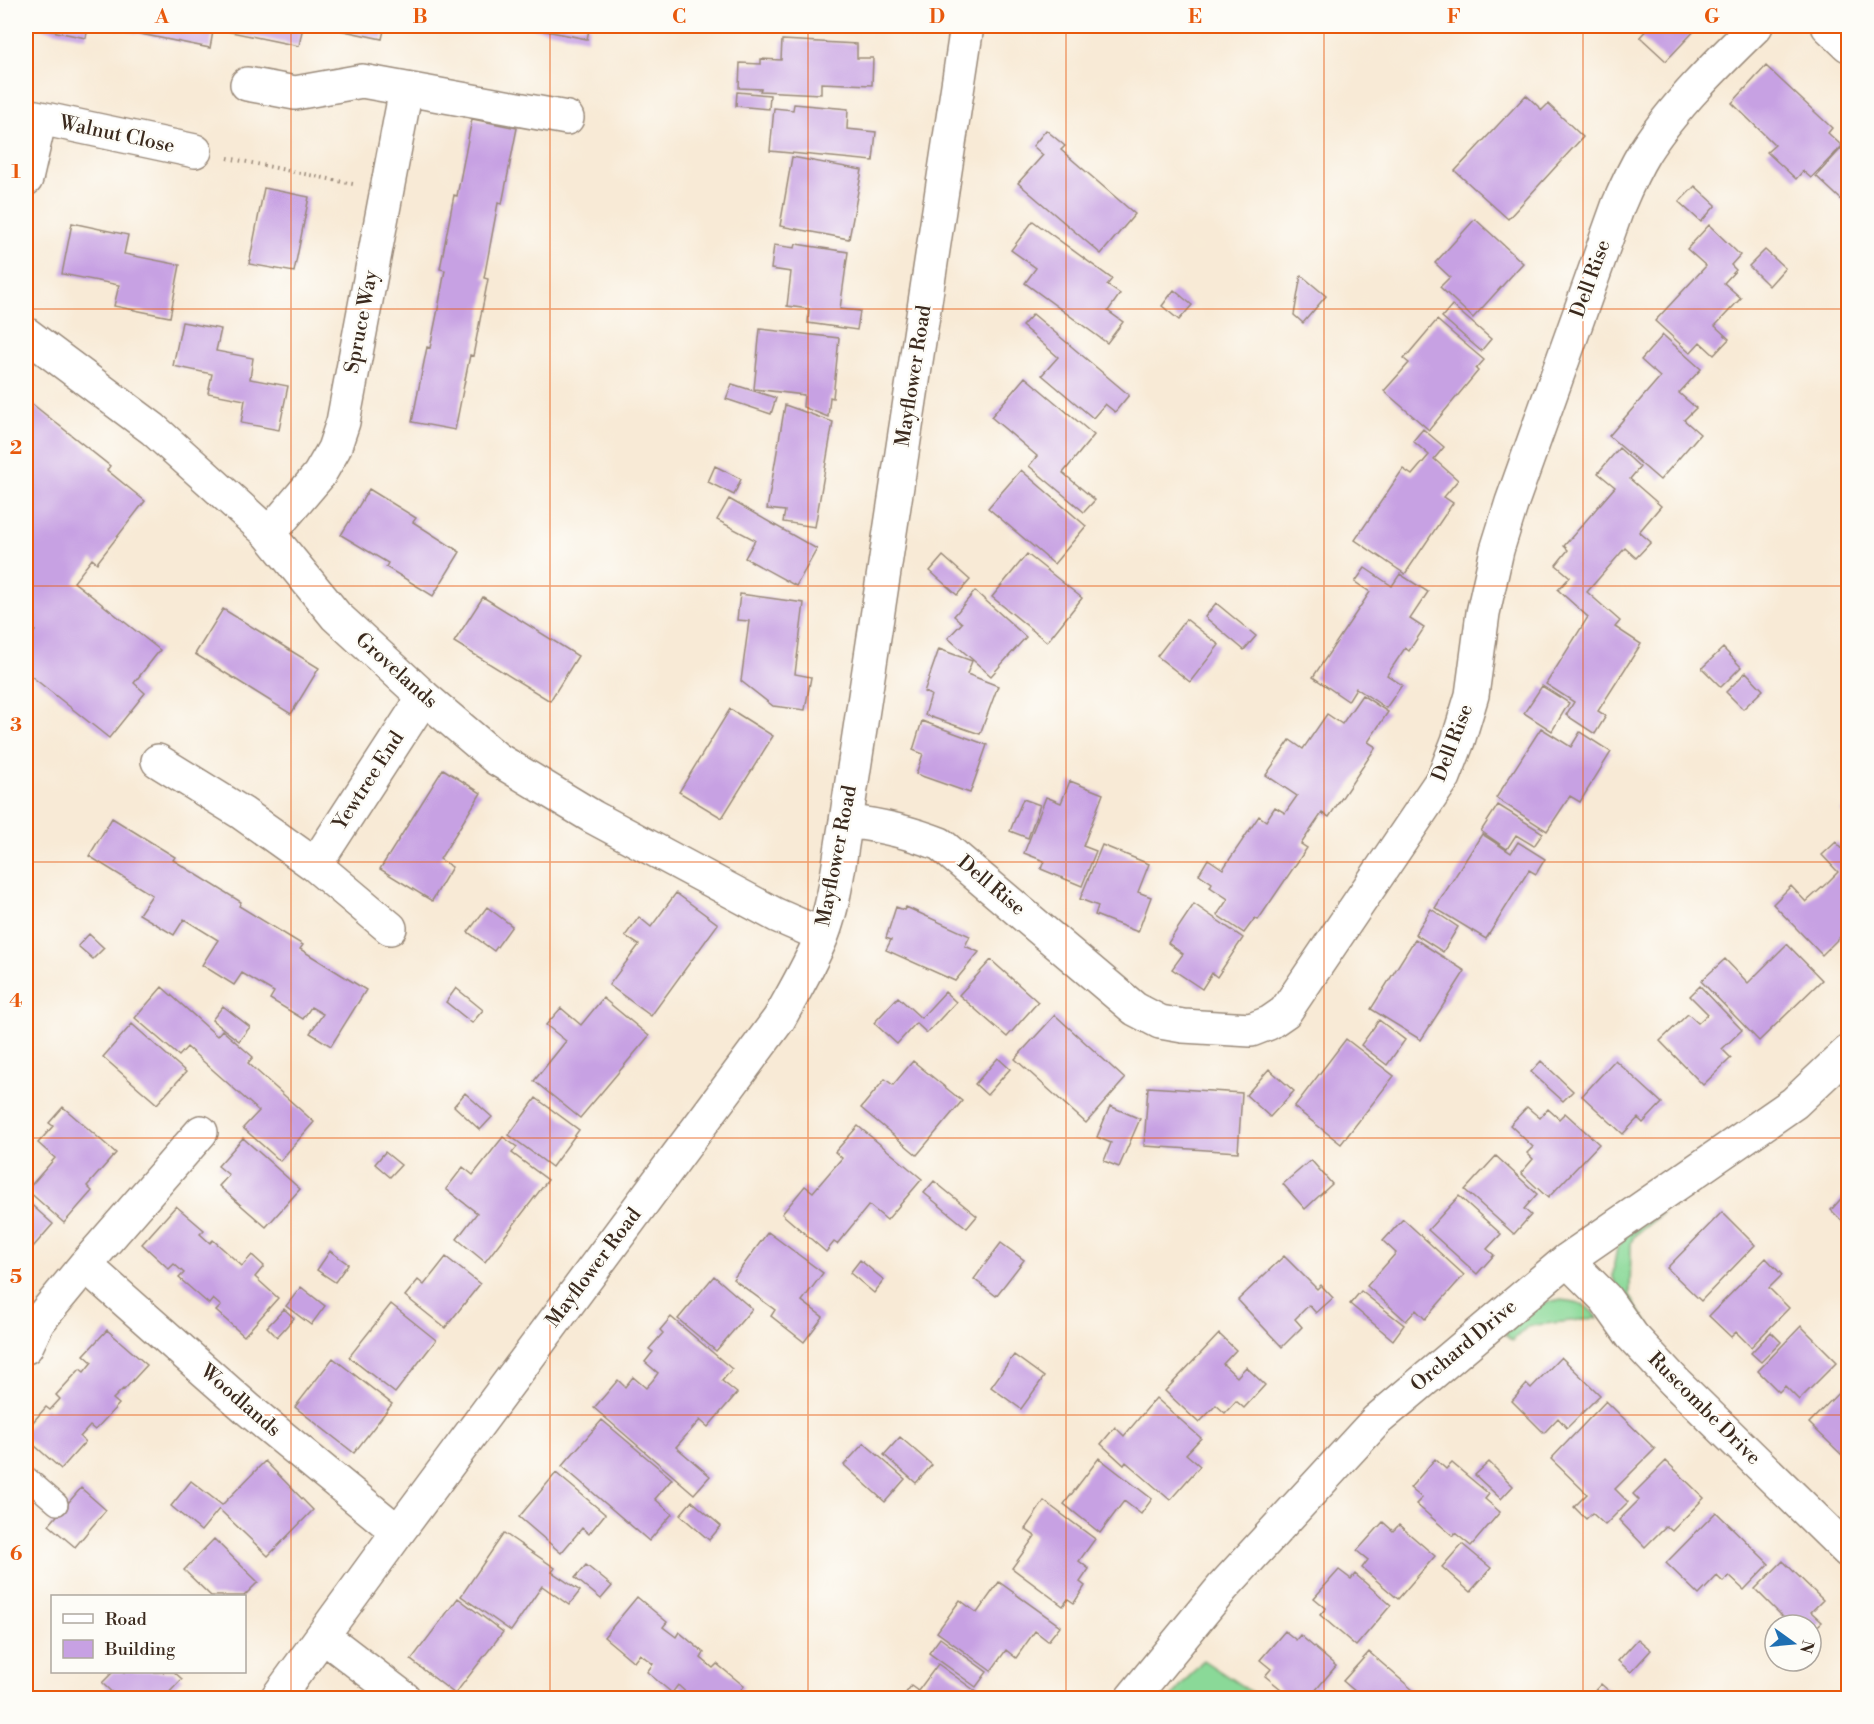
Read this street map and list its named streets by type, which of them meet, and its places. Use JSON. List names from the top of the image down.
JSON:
{
  "streets": {
    "street": [
      "Walnut Close",
      "Dell Rise",
      "Spruce Way",
      "Mayflower Road",
      "Grovelands",
      "Yewtree End",
      "Orchard Drive",
      "Woodlands",
      "Ruscombe Drive"
    ]
  },
  "crossings": [
    ["Dell Rise", "Mayflower Road"],
    ["Spruce Way", "Grovelands"],
    ["Mayflower Road", "Grovelands"],
    ["Mayflower Road", "Woodlands"],
    ["Grovelands", "Yewtree End"],
    ["Orchard Drive", "Ruscombe Drive"]
  ],
  "legend": ["Road", "Building"],
  "north": "right",
  "grid": {
    "columns": [
      "A",
      "B",
      "C",
      "D",
      "E",
      "F",
      "G"
    ],
    "rows": [
      "1",
      "2",
      "3",
      "4",
      "5",
      "6"
    ]
  }
}
